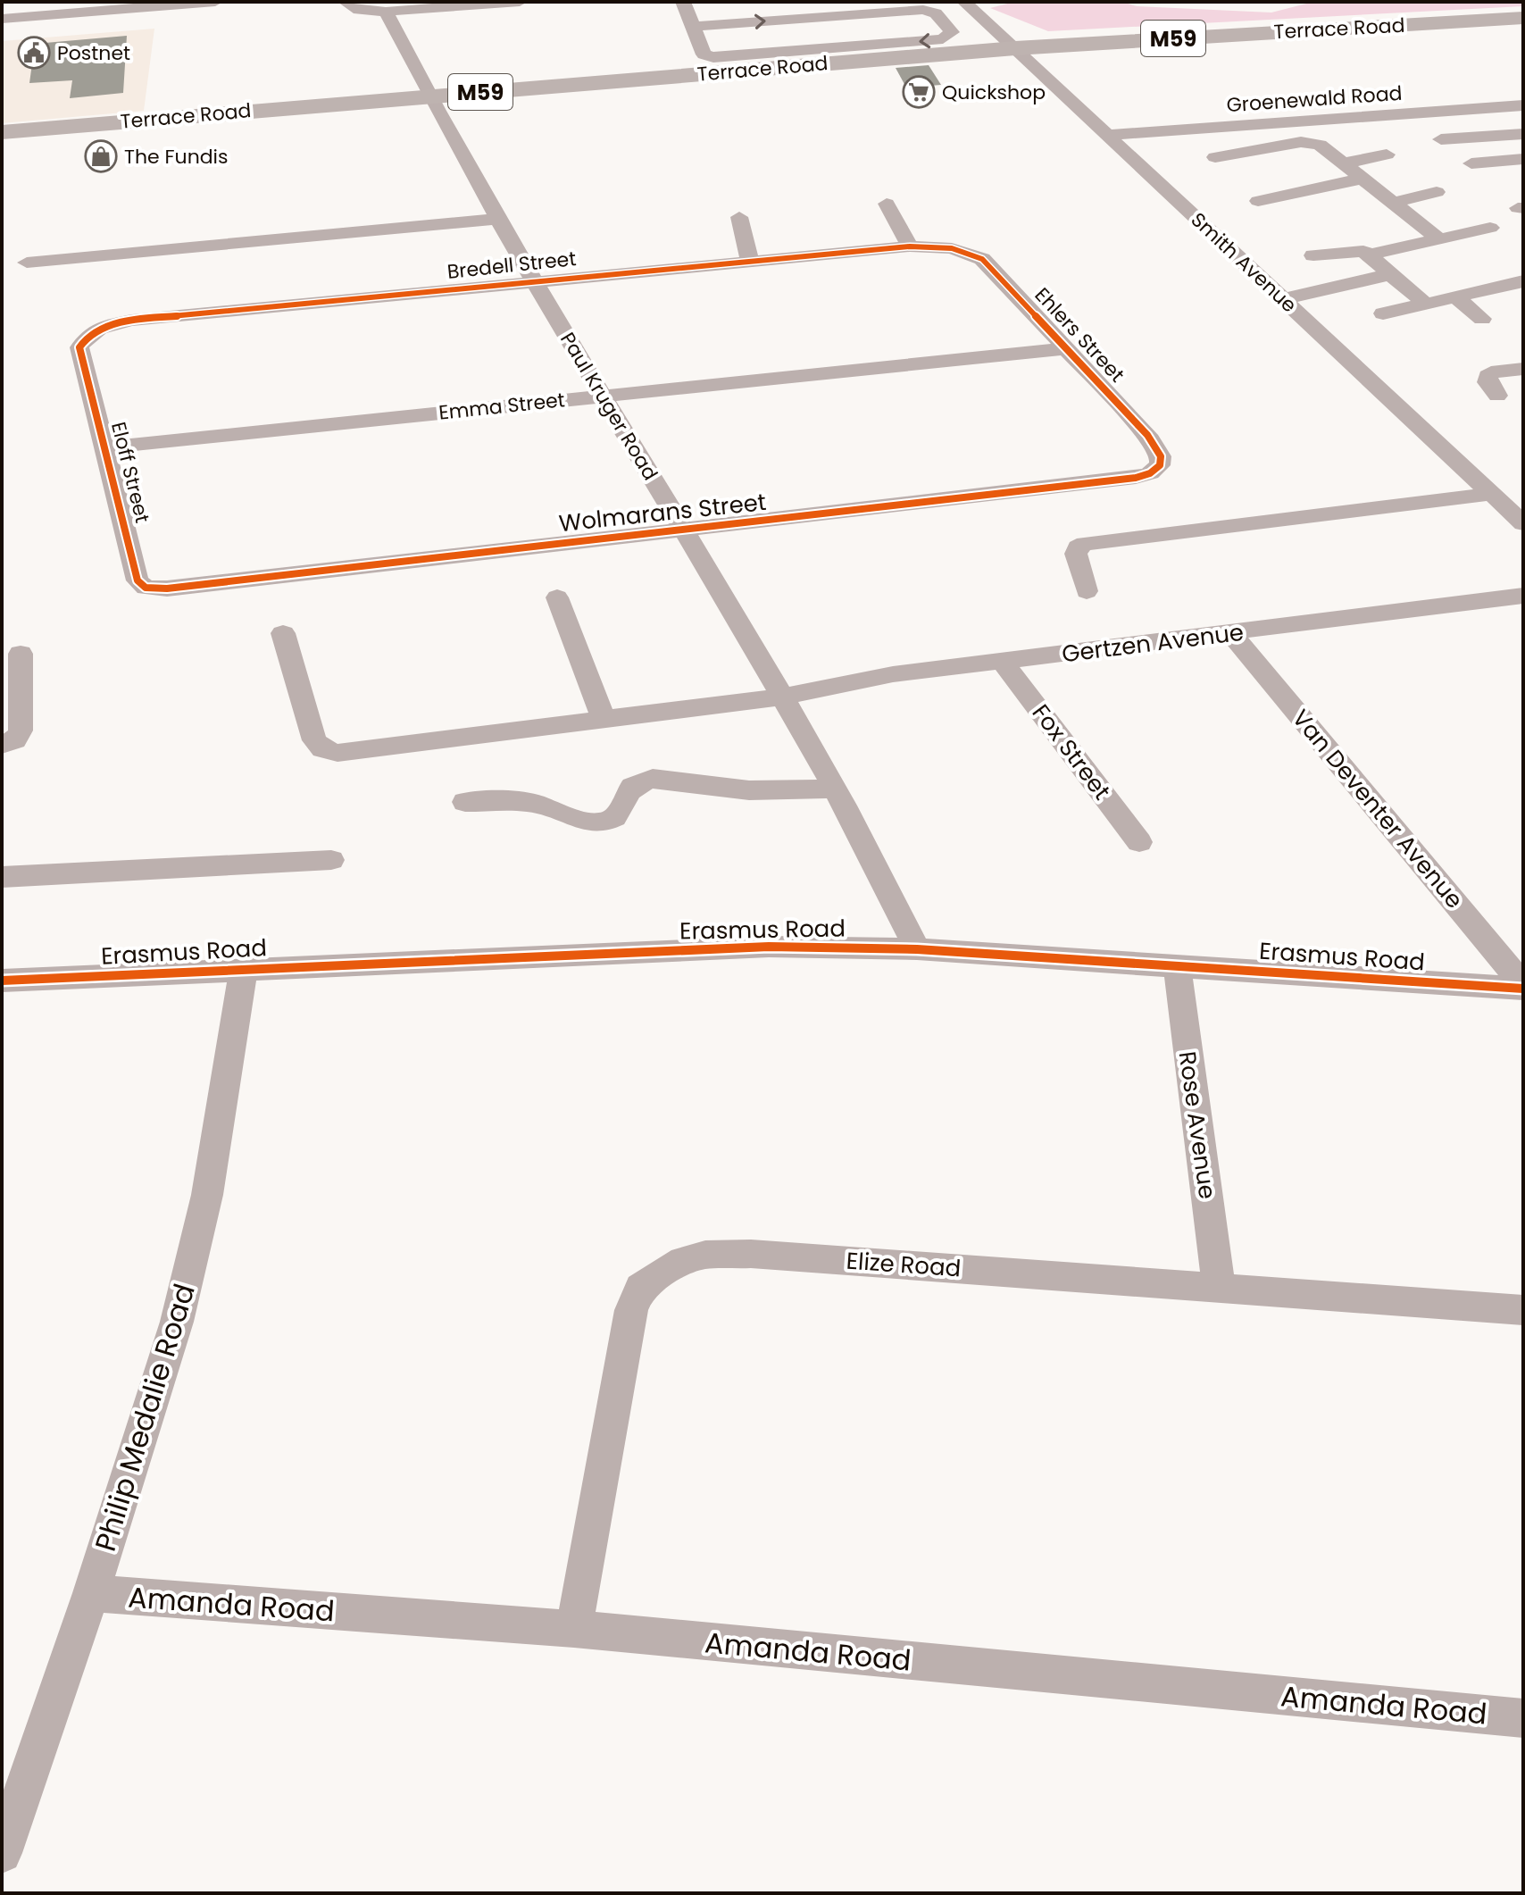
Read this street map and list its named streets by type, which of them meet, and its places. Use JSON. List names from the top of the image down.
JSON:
{
  "streets": {
    "main road": ["Terrace Road", "M59"],
    "street": [
      "Groenewald Road",
      "Smith Avenue",
      "Bredell Street",
      "Ehlers Street",
      "Emma Street",
      "Paul Kruger Road",
      "Eloff Street",
      "Wolmarans Street",
      "Gertzen Avenue",
      "Fox Street",
      "Van Deventer Avenue",
      "Erasmus Road",
      "Rose Avenue",
      "Elize Road",
      "Philip Medalie Road",
      "Amanda Road"
    ]
  },
  "crossings": [
    ["Terrace Road", "Smith Avenue"],
    ["Terrace Road", "Paul Kruger Road"],
    ["Groenewald Road", "Smith Avenue"],
    ["Bredell Street", "Ehlers Street"],
    ["Bredell Street", "Paul Kruger Road"],
    ["Bredell Street", "Eloff Street"],
    ["Ehlers Street", "Emma Street"],
    ["Ehlers Street", "Wolmarans Street"],
    ["Emma Street", "Paul Kruger Road"],
    ["Emma Street", "Eloff Street"],
    ["Paul Kruger Road", "Wolmarans Street"],
    ["Paul Kruger Road", "Gertzen Avenue"],
    ["Paul Kruger Road", "Erasmus Road"],
    ["Eloff Street", "Wolmarans Street"],
    ["Gertzen Avenue", "Fox Street"],
    ["Gertzen Avenue", "Van Deventer Avenue"],
    ["Van Deventer Avenue", "Erasmus Road"],
    ["Erasmus Road", "Rose Avenue"],
    ["Erasmus Road", "Philip Medalie Road"],
    ["Rose Avenue", "Elize Road"],
    ["Elize Road", "Amanda Road"],
    ["Philip Medalie Road", "Amanda Road"]
  ],
  "places": {
    "public building": ["Postnet"],
    "supermarket": ["Quickshop"],
    "shop": ["The Fundis"]
  }
}
